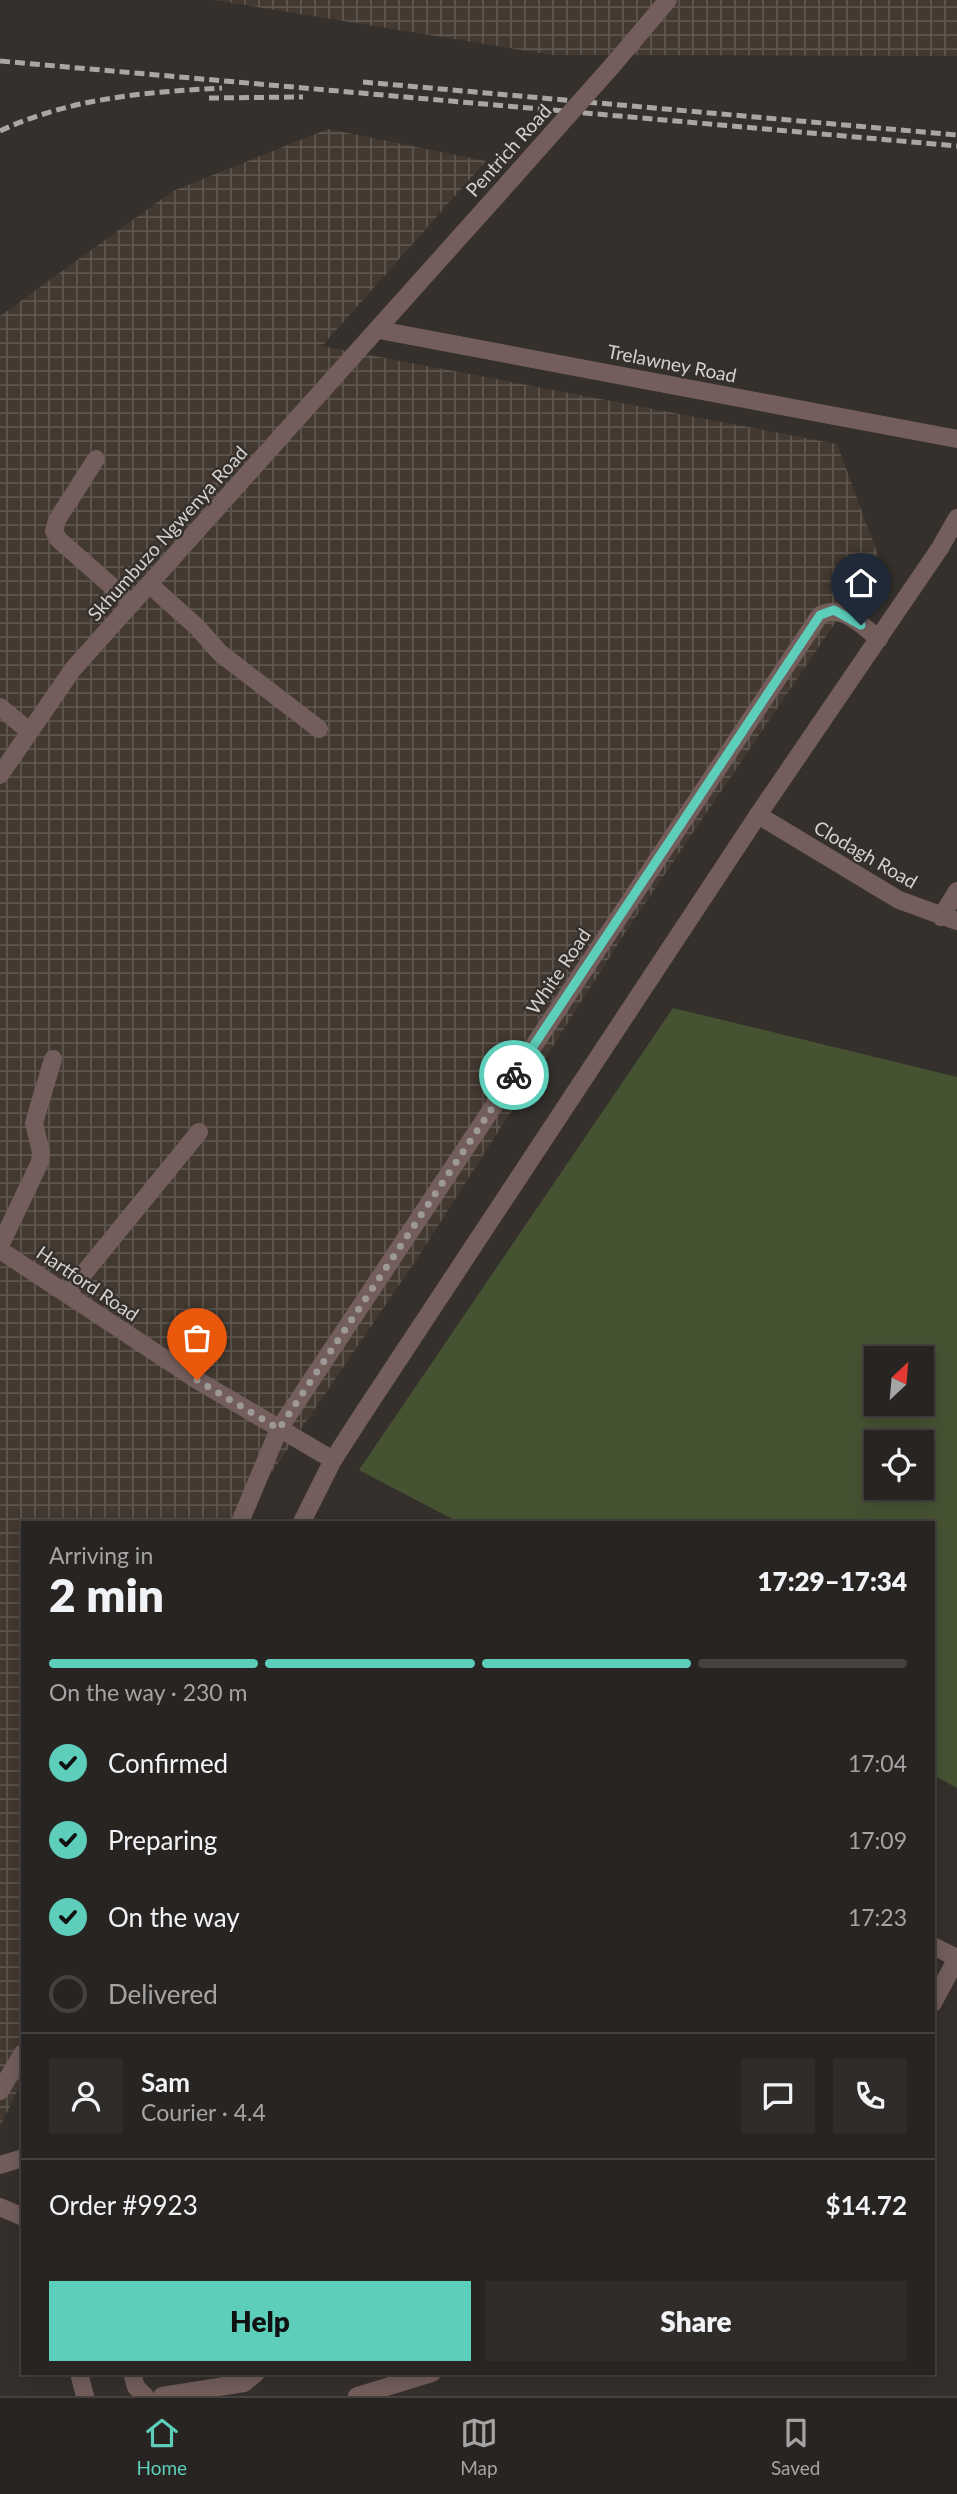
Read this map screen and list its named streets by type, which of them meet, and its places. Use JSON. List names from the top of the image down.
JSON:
{
  "streets": {
    "street": [
      "Pentrich Road",
      "Trelawney Road",
      "Skhumbuzo Ngwenya Road",
      "Clodagh Road",
      "White Road",
      "Hartford Road"
    ]
  },
  "crossings": [
    ["Pentrich Road", "Trelawney Road"],
    ["Pentrich Road", "Skhumbuzo Ngwenya Road"],
    ["Trelawney Road", "Skhumbuzo Ngwenya Road"],
    ["White Road", "Hartford Road"]
  ],
  "north": "top right",
  "page": {
    "heading": ["2 min", "Arriving in", "17:29–17:34"],
    "panel": [
      "Sam",
      "Courier · 4.4",
      "Order #9923",
      "$14.72"
    ],
    "bar": "On the way · 230 m",
    "list": [
      ["Confirmed", "17:04"],
      ["Preparing", "17:09"],
      ["On the way", "17:23"],
      "Delivered"
    ],
    "buttons": ["Help", "Share"],
    "tabs": ["Home", "Map", "Saved"]
  }
}
